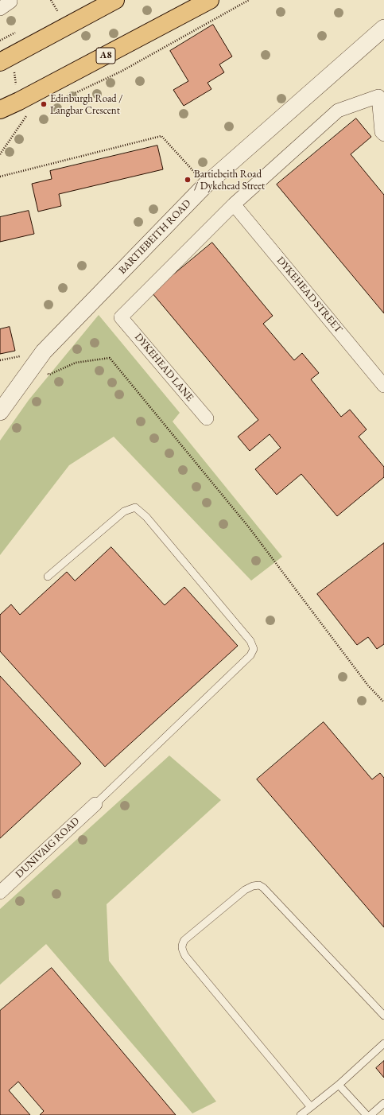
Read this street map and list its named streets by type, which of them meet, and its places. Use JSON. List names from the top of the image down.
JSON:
{
  "streets": {
    "main road": ["A8"],
    "street": [
      "BARTIEBEITH ROAD",
      "DYKEHEAD STREET",
      "DYKEHEAD LANE",
      "DUNIVAIG ROAD"
    ]
  },
  "crossings": [
    ["DYKEHEAD STREET", "DYKEHEAD LANE"]
  ],
  "places": ["Edinburgh Road / Langbar Crescent", "Bartiebeith Road / Dykehead Street"]
}
